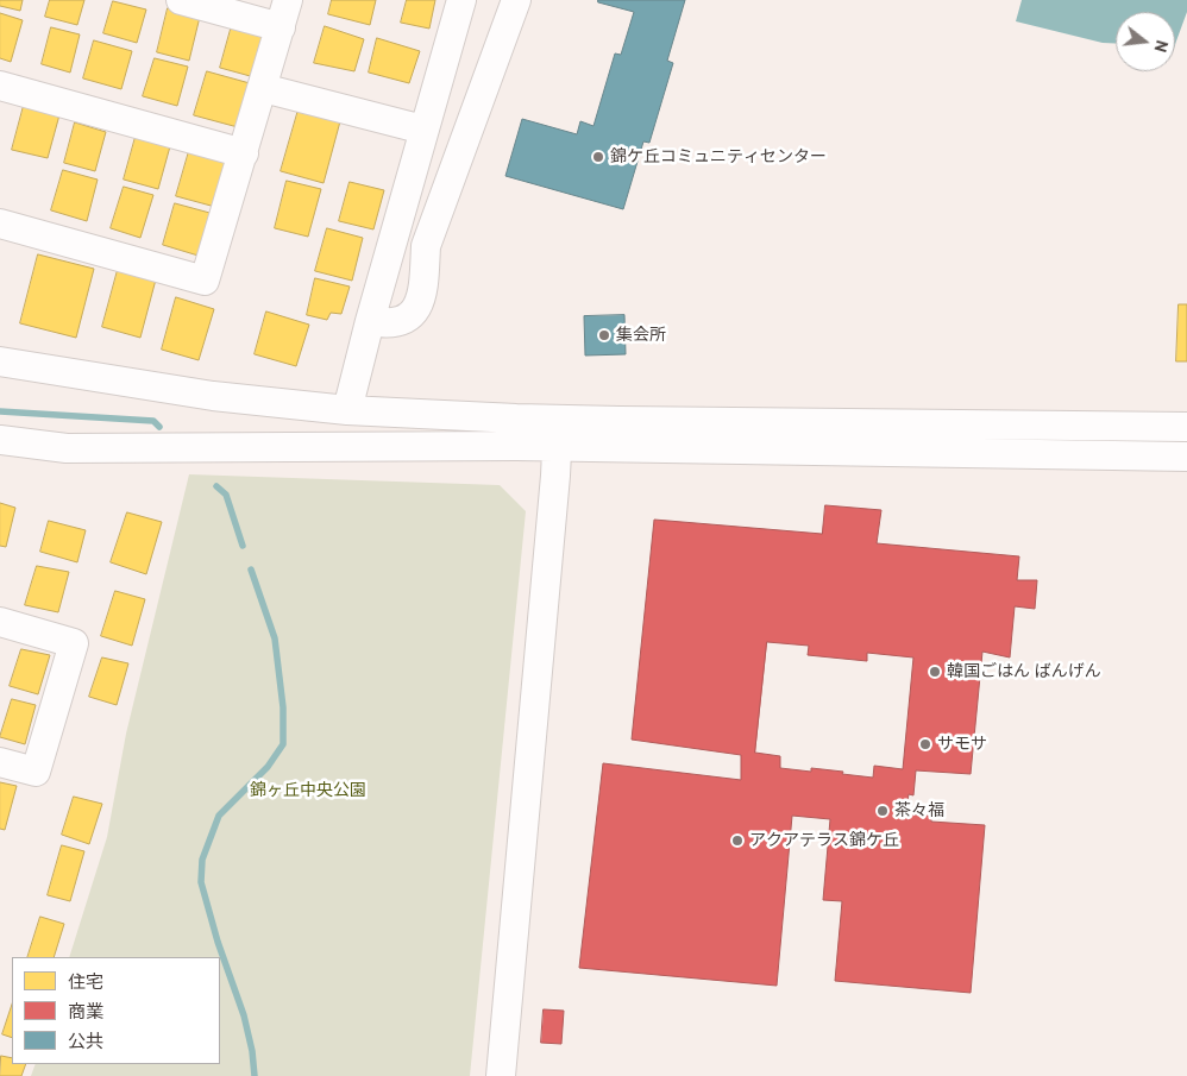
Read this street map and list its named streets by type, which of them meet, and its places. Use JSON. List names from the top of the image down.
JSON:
{
  "parks": ["錦ヶ丘中央公園"],
  "places": [
    "錦ケ丘コミュニティセンター",
    "集会所",
    "韓国ごはん ばんげん",
    "サモサ",
    "茶々福",
    "アクアテラス錦ケ丘"
  ],
  "legend": ["住宅", "商業", "公共"],
  "north": "right"
}
